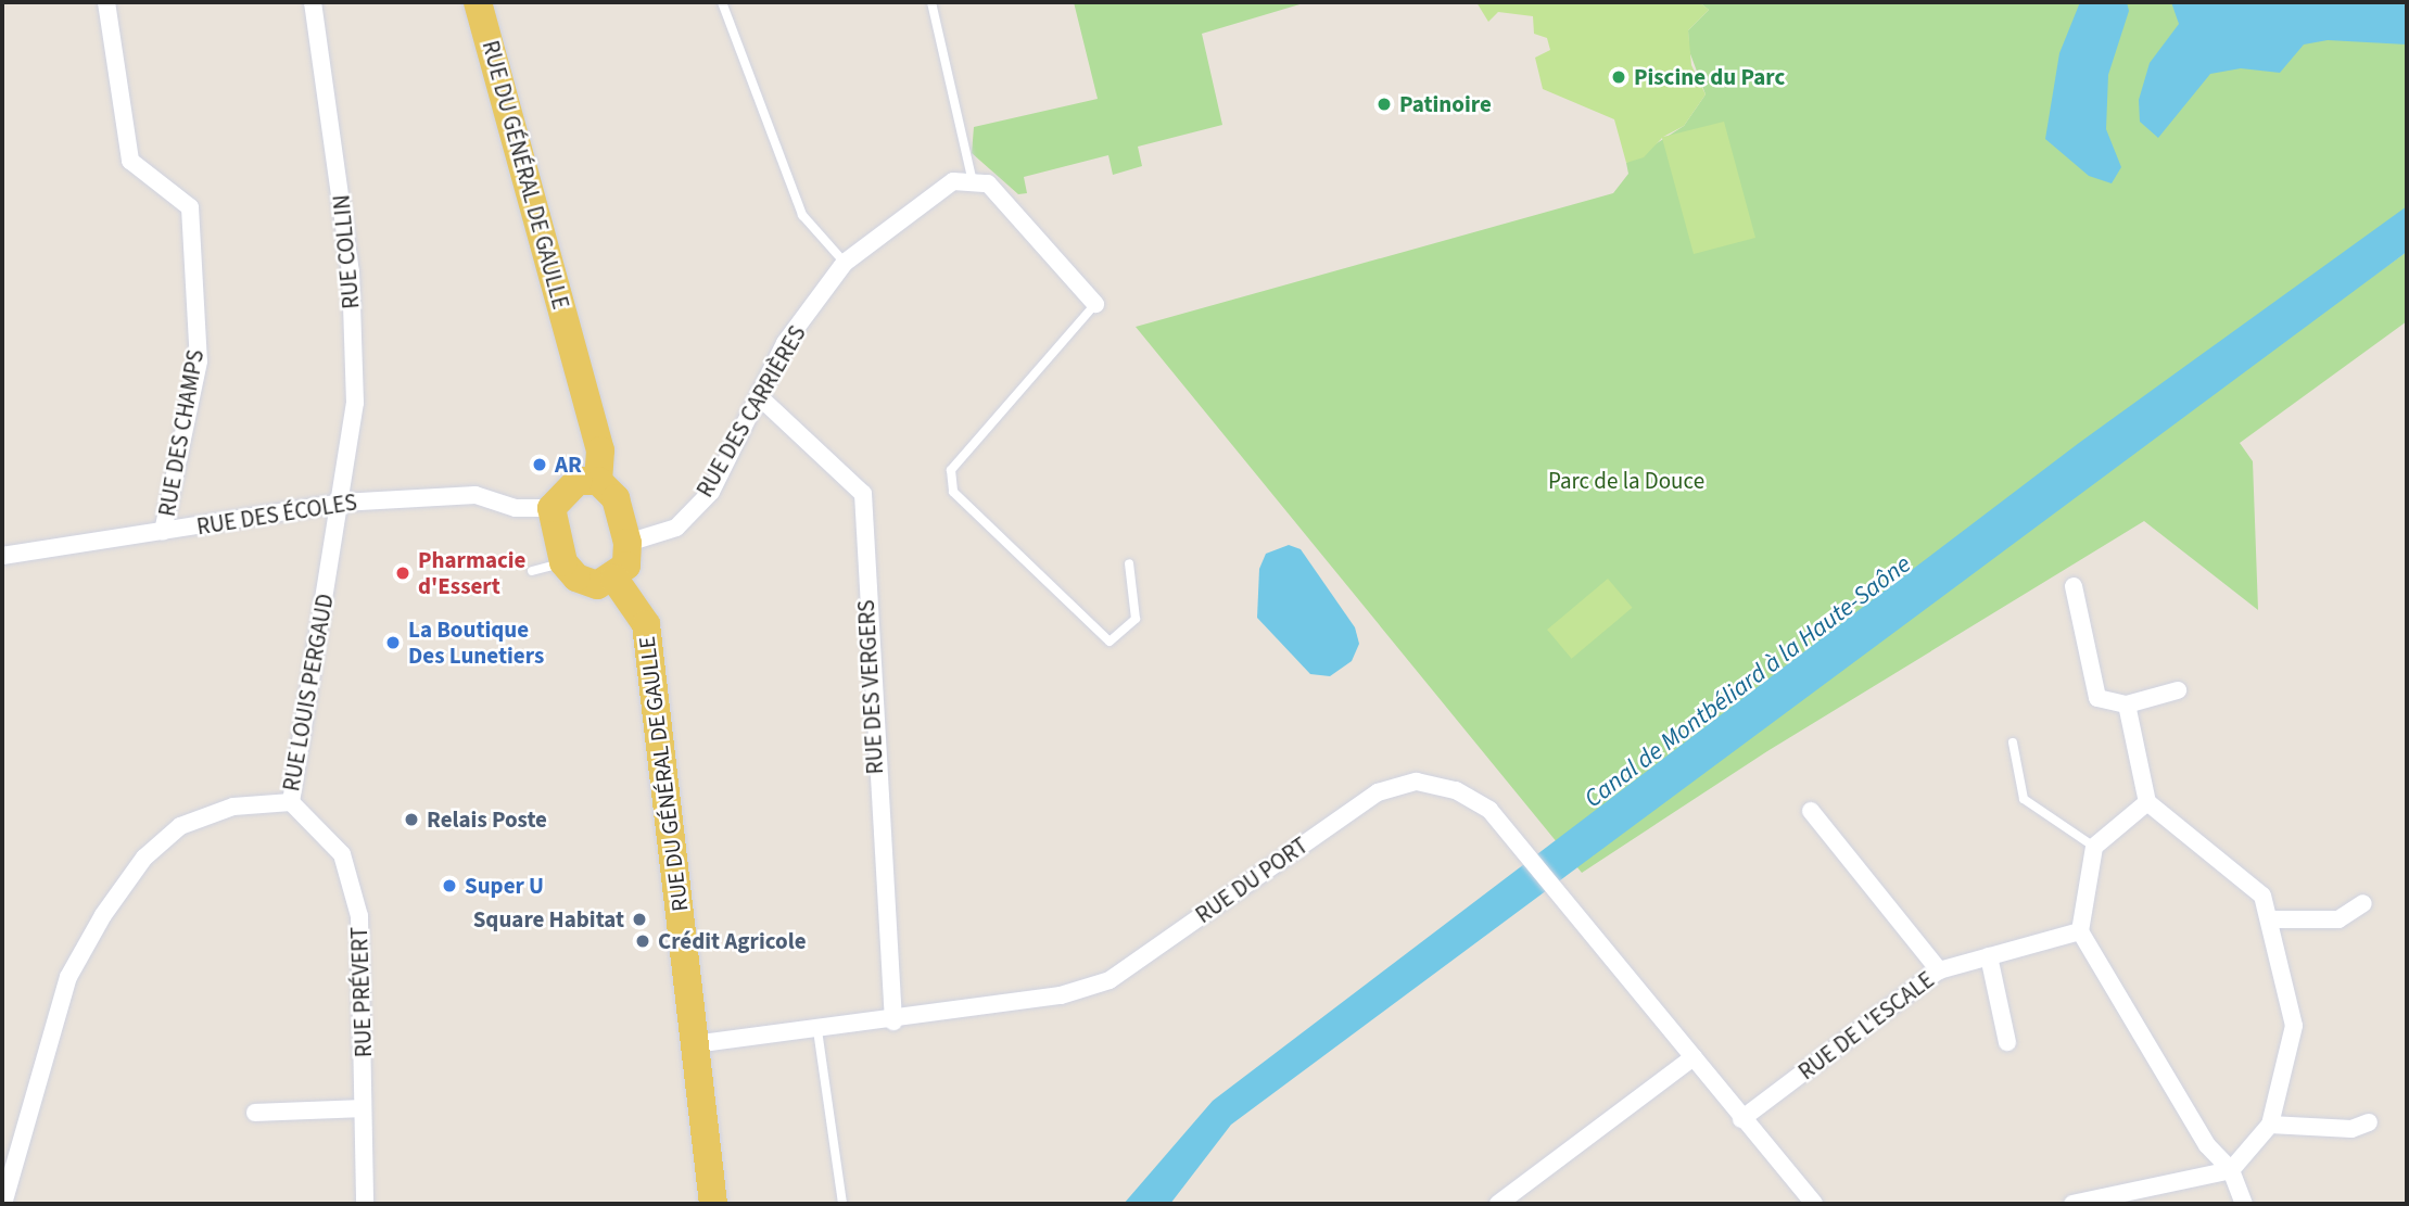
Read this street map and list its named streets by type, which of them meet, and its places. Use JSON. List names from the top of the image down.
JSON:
{
  "streets": {
    "main road": ["RUE DU GÉNÉRAL DE GAULLE"],
    "street": [
      "RUE COLLIN",
      "RUE DES CARRIÈRES",
      "RUE DES CHAMPS",
      "RUE DES ÉCOLES",
      "RUE DES VERGERS",
      "RUE LOUIS PERGAUD",
      "RUE DU PORT",
      "RUE PRÉVERT",
      "RUE DE L'ESCALE"
    ]
  },
  "crossings": [
    ["RUE DU GÉNÉRAL DE GAULLE", "RUE DES CARRIÈRES"],
    ["RUE DU GÉNÉRAL DE GAULLE", "RUE DES ÉCOLES"],
    ["RUE DU GÉNÉRAL DE GAULLE", "RUE DU PORT"],
    ["RUE COLLIN", "RUE DES ÉCOLES"],
    ["RUE COLLIN", "RUE LOUIS PERGAUD"],
    ["RUE DES CARRIÈRES", "RUE DES ÉCOLES"],
    ["RUE DES CARRIÈRES", "RUE DES VERGERS"],
    ["RUE DES CHAMPS", "RUE DES ÉCOLES"],
    ["RUE DES ÉCOLES", "RUE LOUIS PERGAUD"],
    ["RUE DES VERGERS", "RUE DU PORT"],
    ["RUE LOUIS PERGAUD", "RUE PRÉVERT"],
    ["RUE DU PORT", "RUE DE L'ESCALE"]
  ],
  "water": ["Canal de Montbéliard à la Haute-Saône"],
  "parks": ["Parc de la Douce"],
  "places": [
    "Piscine du Parc",
    "Patinoire",
    "AR",
    "Pharmacie d'Essert",
    "La Boutique Des Lunetiers",
    "Relais Poste",
    "Super U",
    "Square Habitat",
    "Crédit Agricole"
  ]
}
